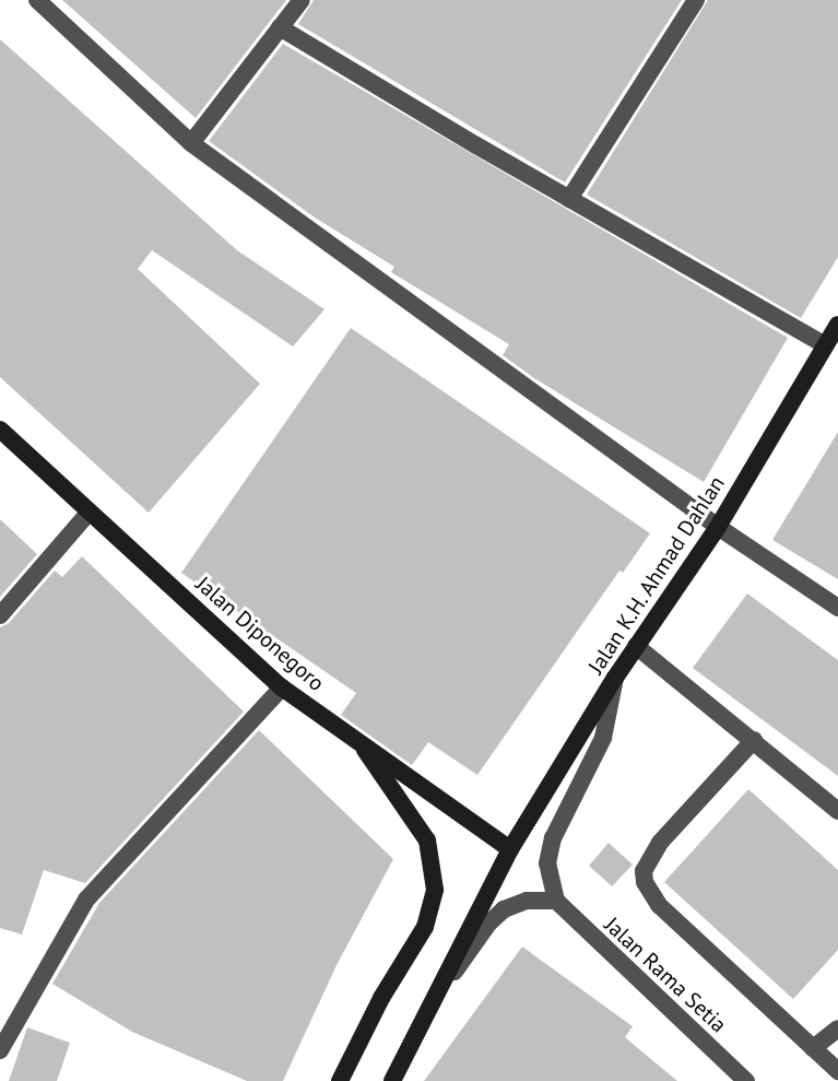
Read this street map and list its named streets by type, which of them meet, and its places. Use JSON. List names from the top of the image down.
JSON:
{
  "streets": {
    "main road": ["Jalan K.H. Ahmad Dahlan", "Jalan Diponegoro"],
    "street": ["Jalan Rama Setia"]
  },
  "crossings": [
    ["Jalan K.H. Ahmad Dahlan", "Jalan Diponegoro"]
  ]
}
